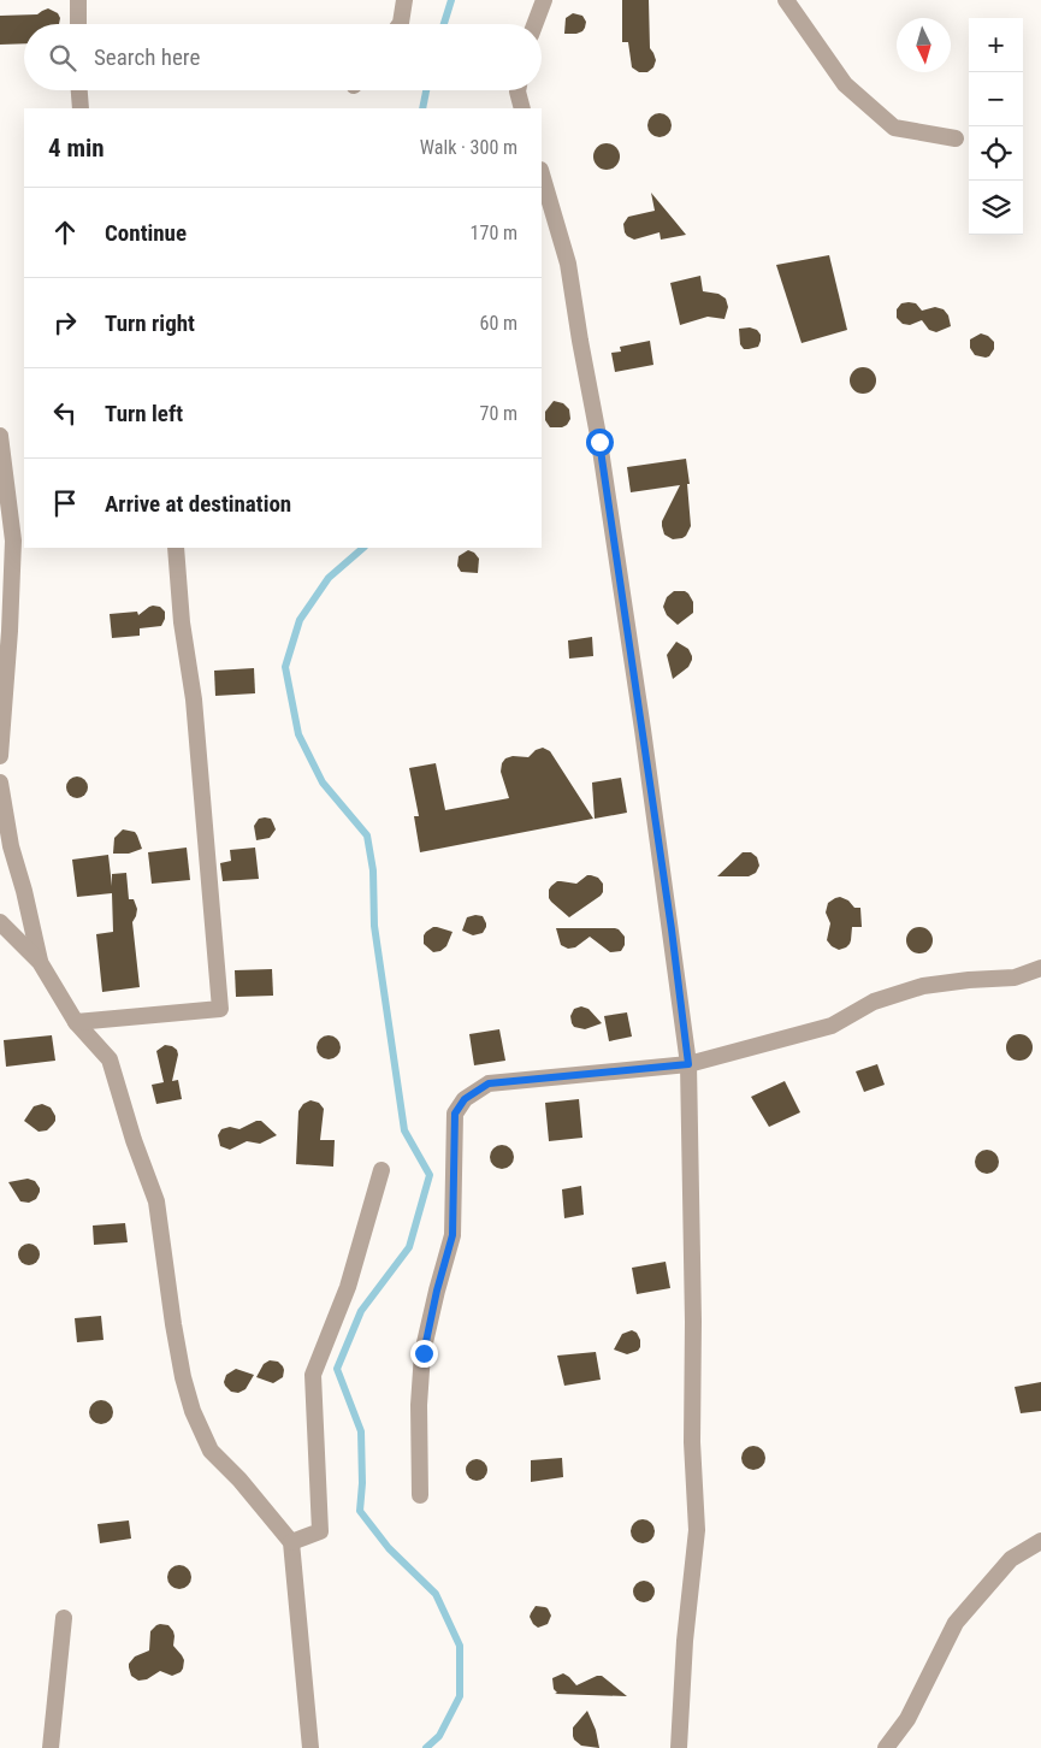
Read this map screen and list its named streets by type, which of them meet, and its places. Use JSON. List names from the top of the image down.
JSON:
{
  "north": "bottom",
  "page": {
    "map_buttons": ["+", "−"],
    "search": "Search here",
    "heading": ["4 min", "Walk · 300 m"],
    "list": [
      ["Continue", "170 m"],
      ["Turn right", "60 m"],
      ["Turn left", "70 m"],
      "Arrive at destination"
    ]
  }
}
